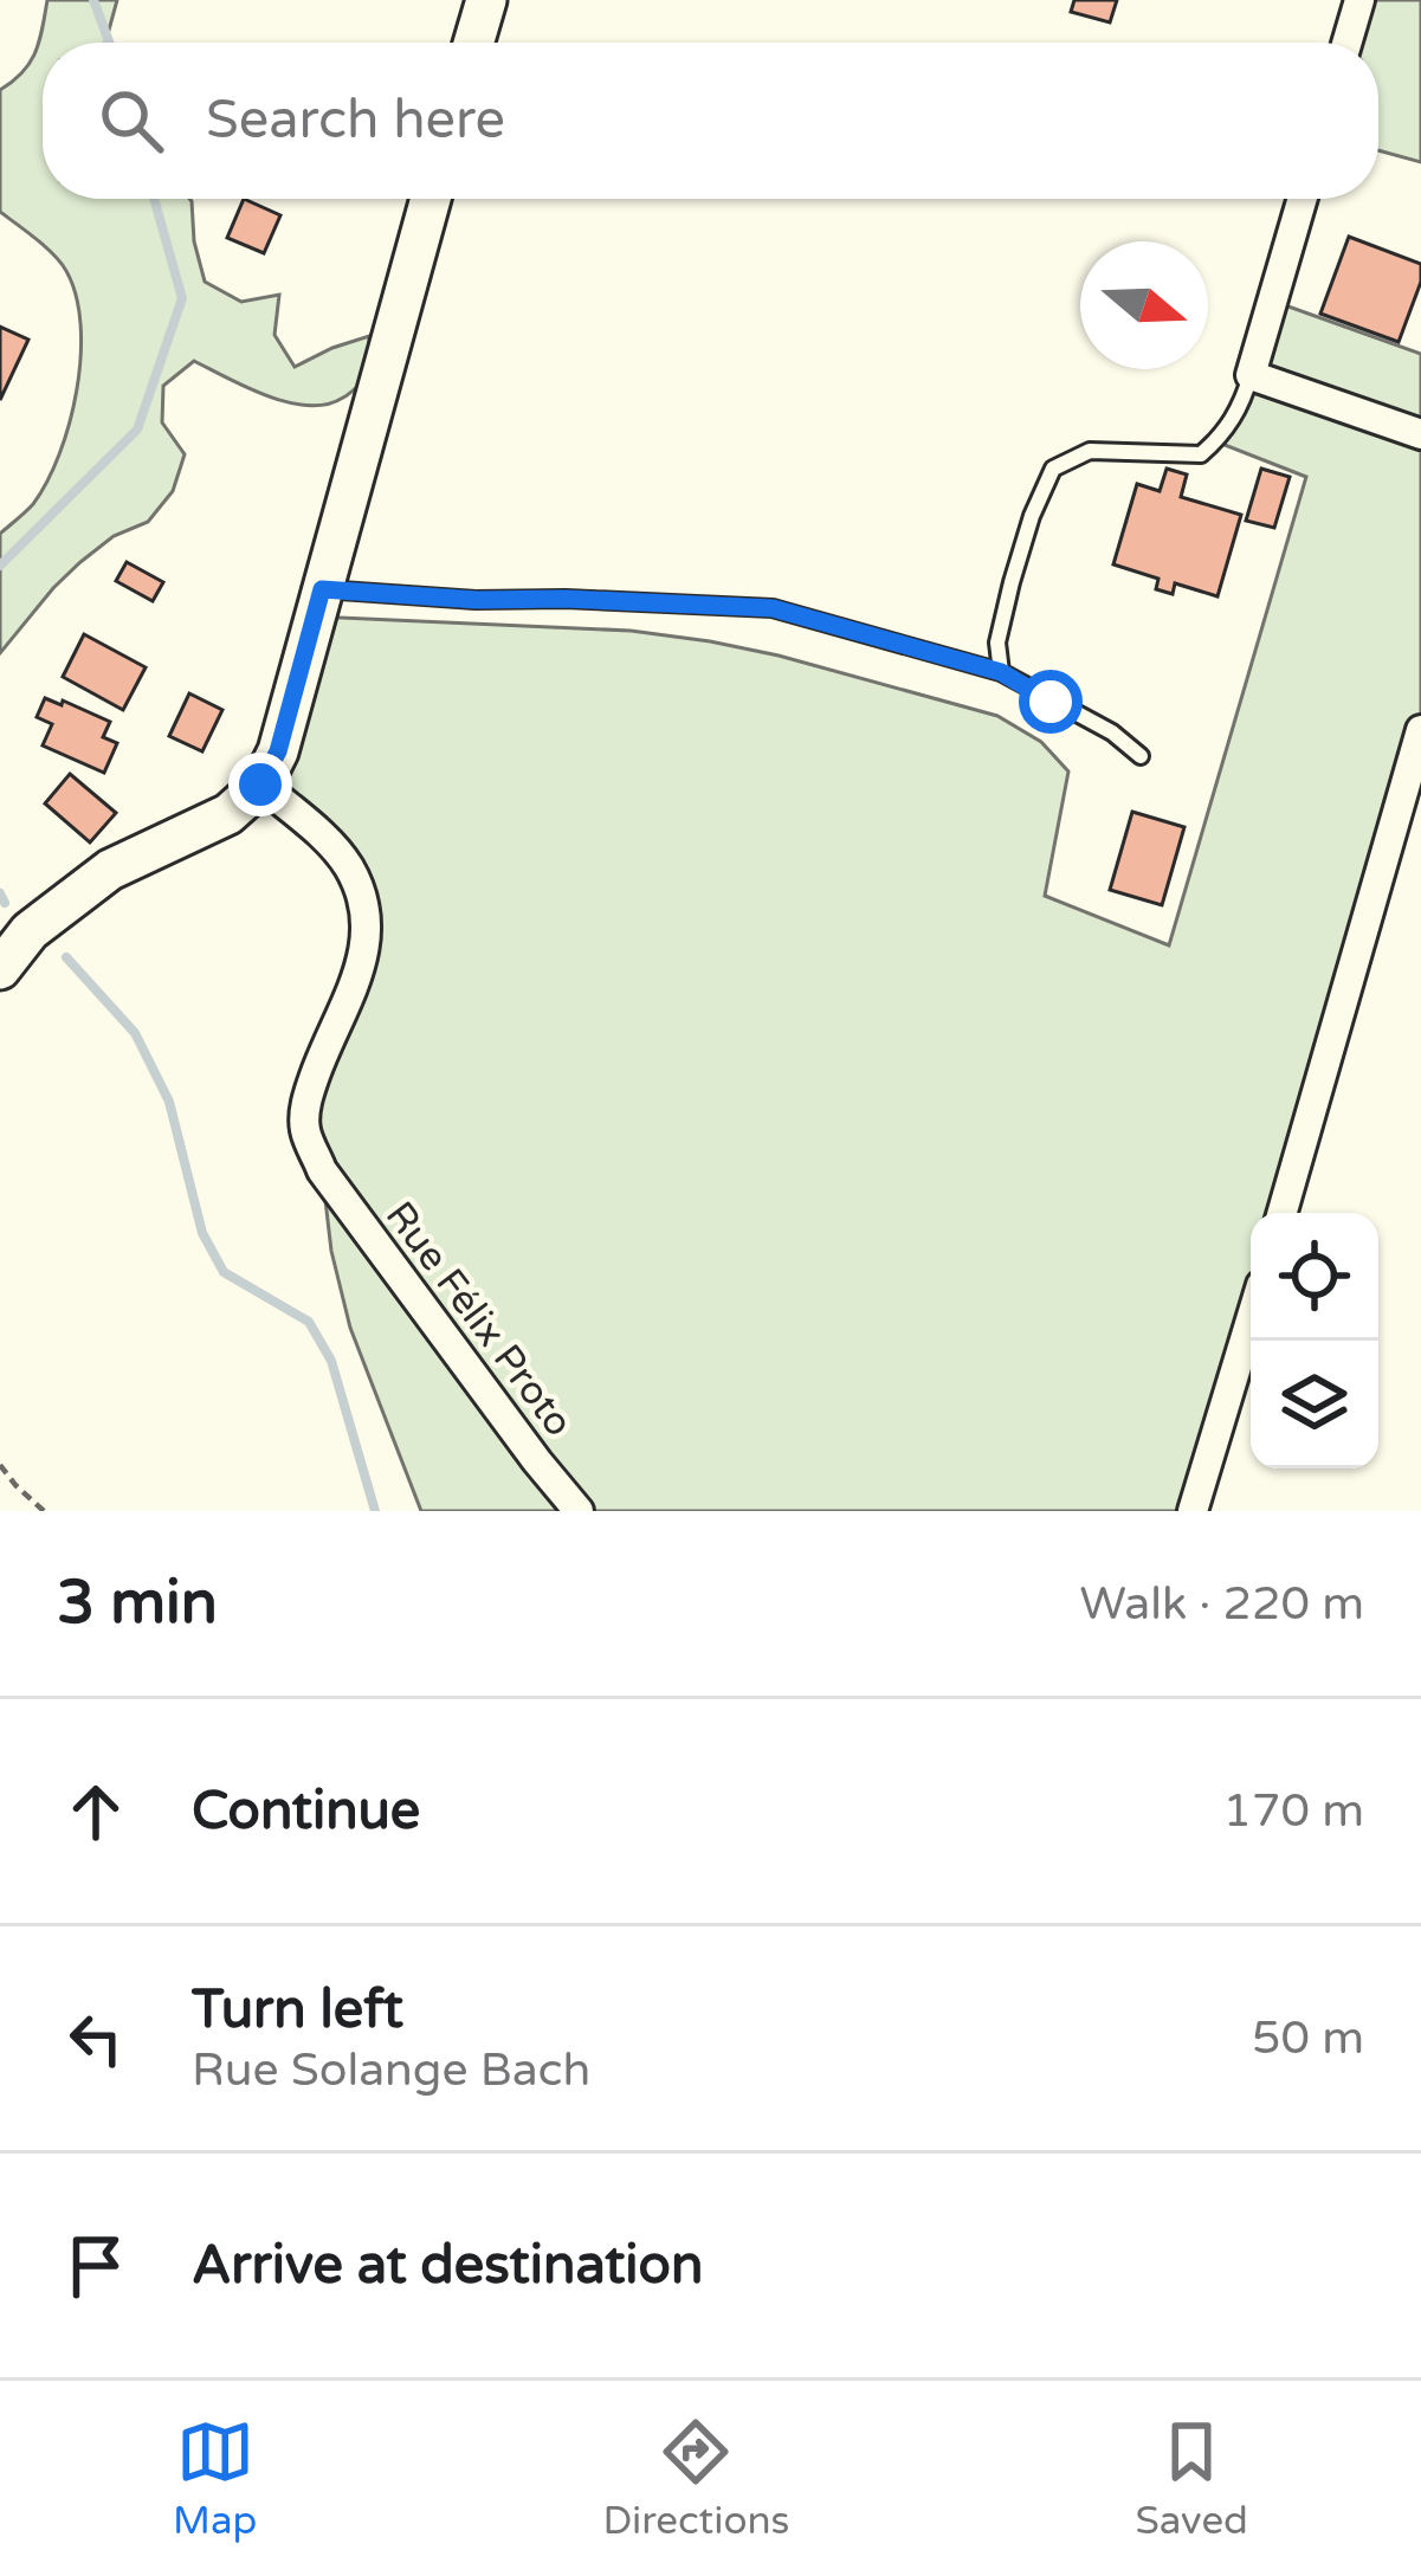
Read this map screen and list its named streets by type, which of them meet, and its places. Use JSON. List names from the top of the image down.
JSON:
{
  "streets": {
    "street": ["Rue Félix Proto"]
  },
  "north": "right",
  "page": {
    "search": "Search here",
    "heading": ["3 min", "Walk · 220 m"],
    "list": [
      ["Continue", "170 m"],
      ["Turn left", "Rue Solange Bach", "50 m"],
      "Arrive at destination"
    ],
    "nav": ["Map", "Directions", "Saved"]
  }
}
